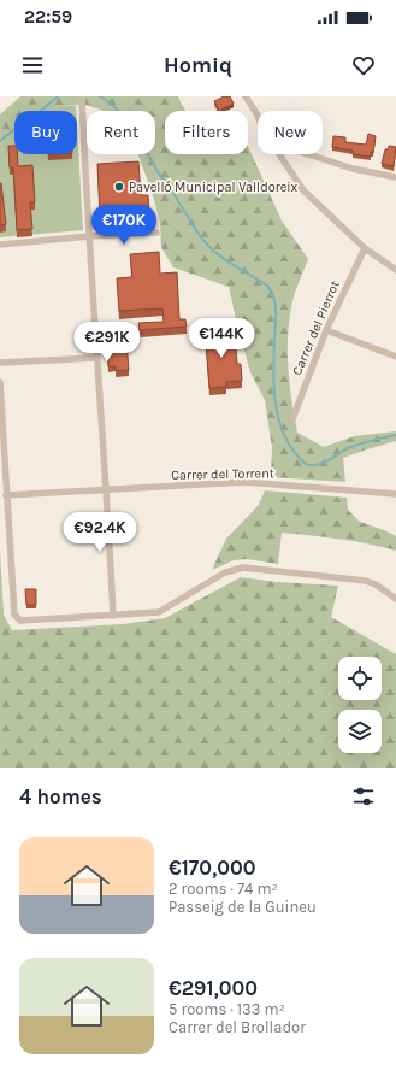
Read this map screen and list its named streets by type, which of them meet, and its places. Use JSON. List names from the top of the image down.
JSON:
{
  "streets": {
    "street": ["Carrer del Pierrot", "Carrer del Torrent"]
  },
  "places": ["Pavelló Municipal Valldoreix"],
  "page": {
    "status": "22:59",
    "header": "Homiq",
    "chip": [
      "Buy",
      "Rent",
      "Filters",
      "New"
    ],
    "price": [
      "€170K",
      "€144K",
      "€291K",
      "€92.4K"
    ],
    "heading": "4 homes",
    "list": [
      {
        "name": "€170,000",
        "note": "2 rooms · 74 m² · Passeig de la Guineu"
      },
      {
        "name": "€291,000",
        "note": "5 rooms · 133 m² · Carrer del Brollador"
      }
    ]
  }
}
